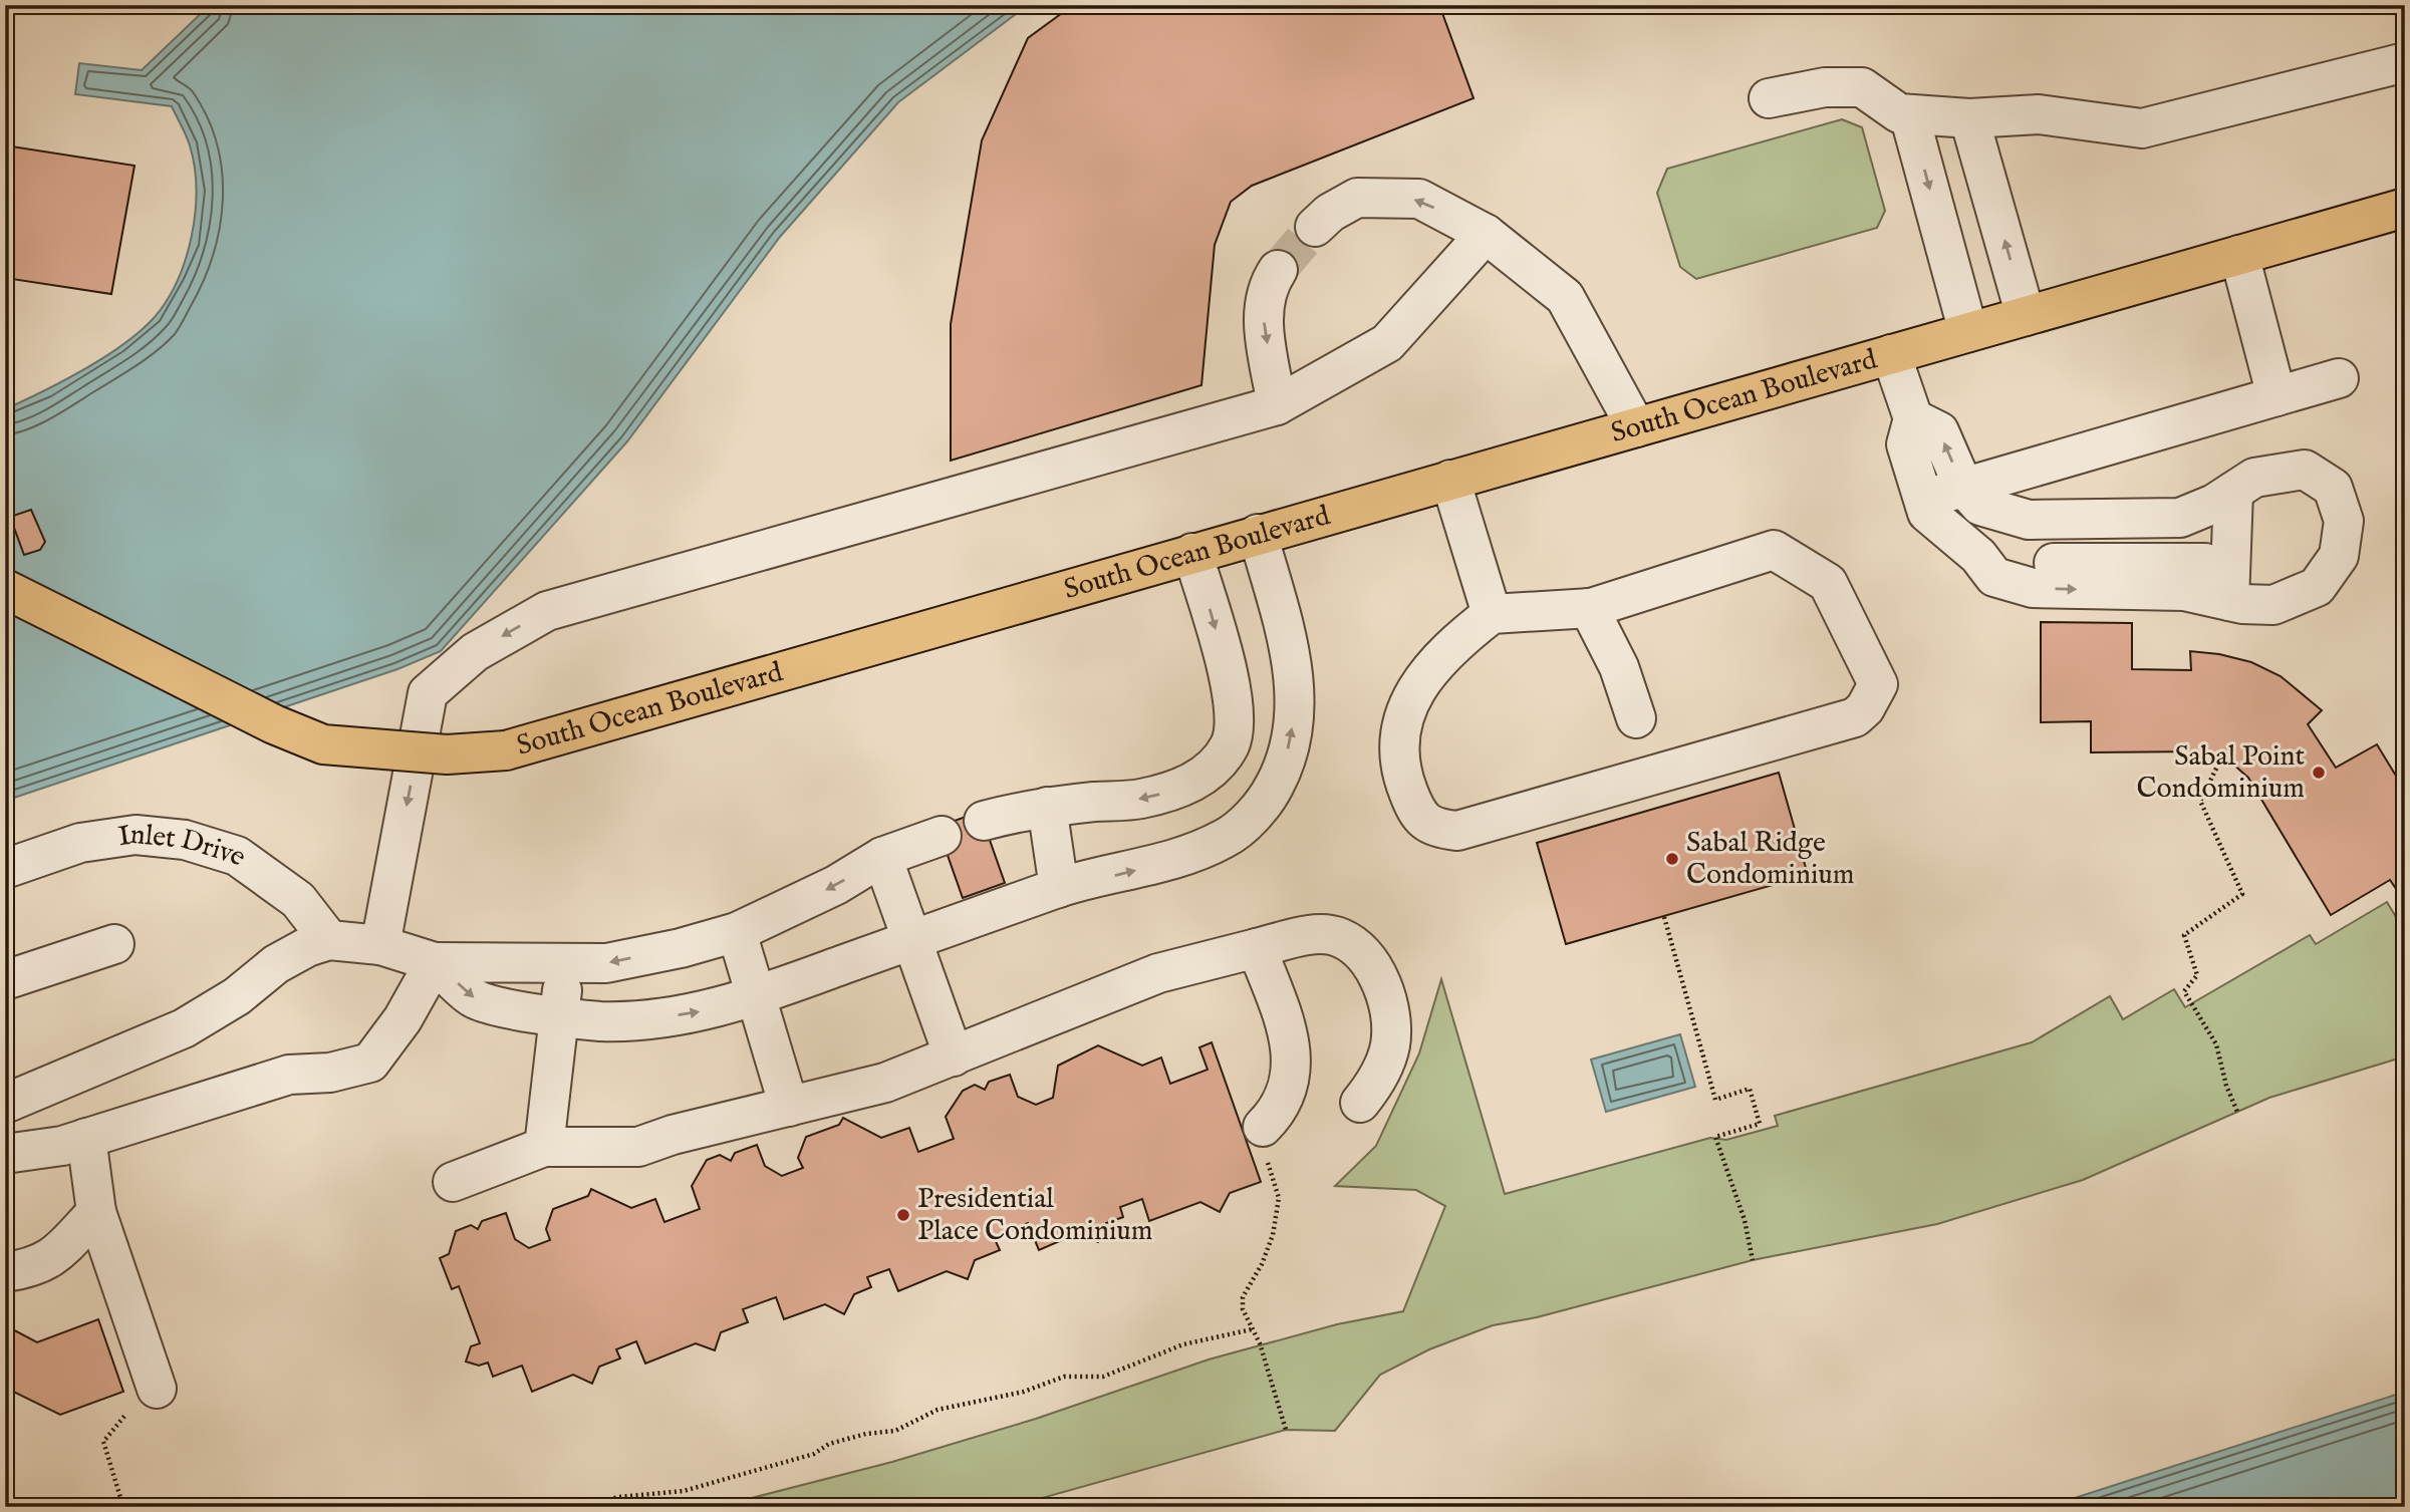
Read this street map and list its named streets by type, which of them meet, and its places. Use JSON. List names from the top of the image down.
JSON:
{
  "streets": {
    "main road": ["South Ocean Boulevard"],
    "lane": ["Inlet Drive"]
  },
  "places": ["Sabal Point Condominium", "Sabal Ridge Condominium", "Presidential Place Condominium"]
}
